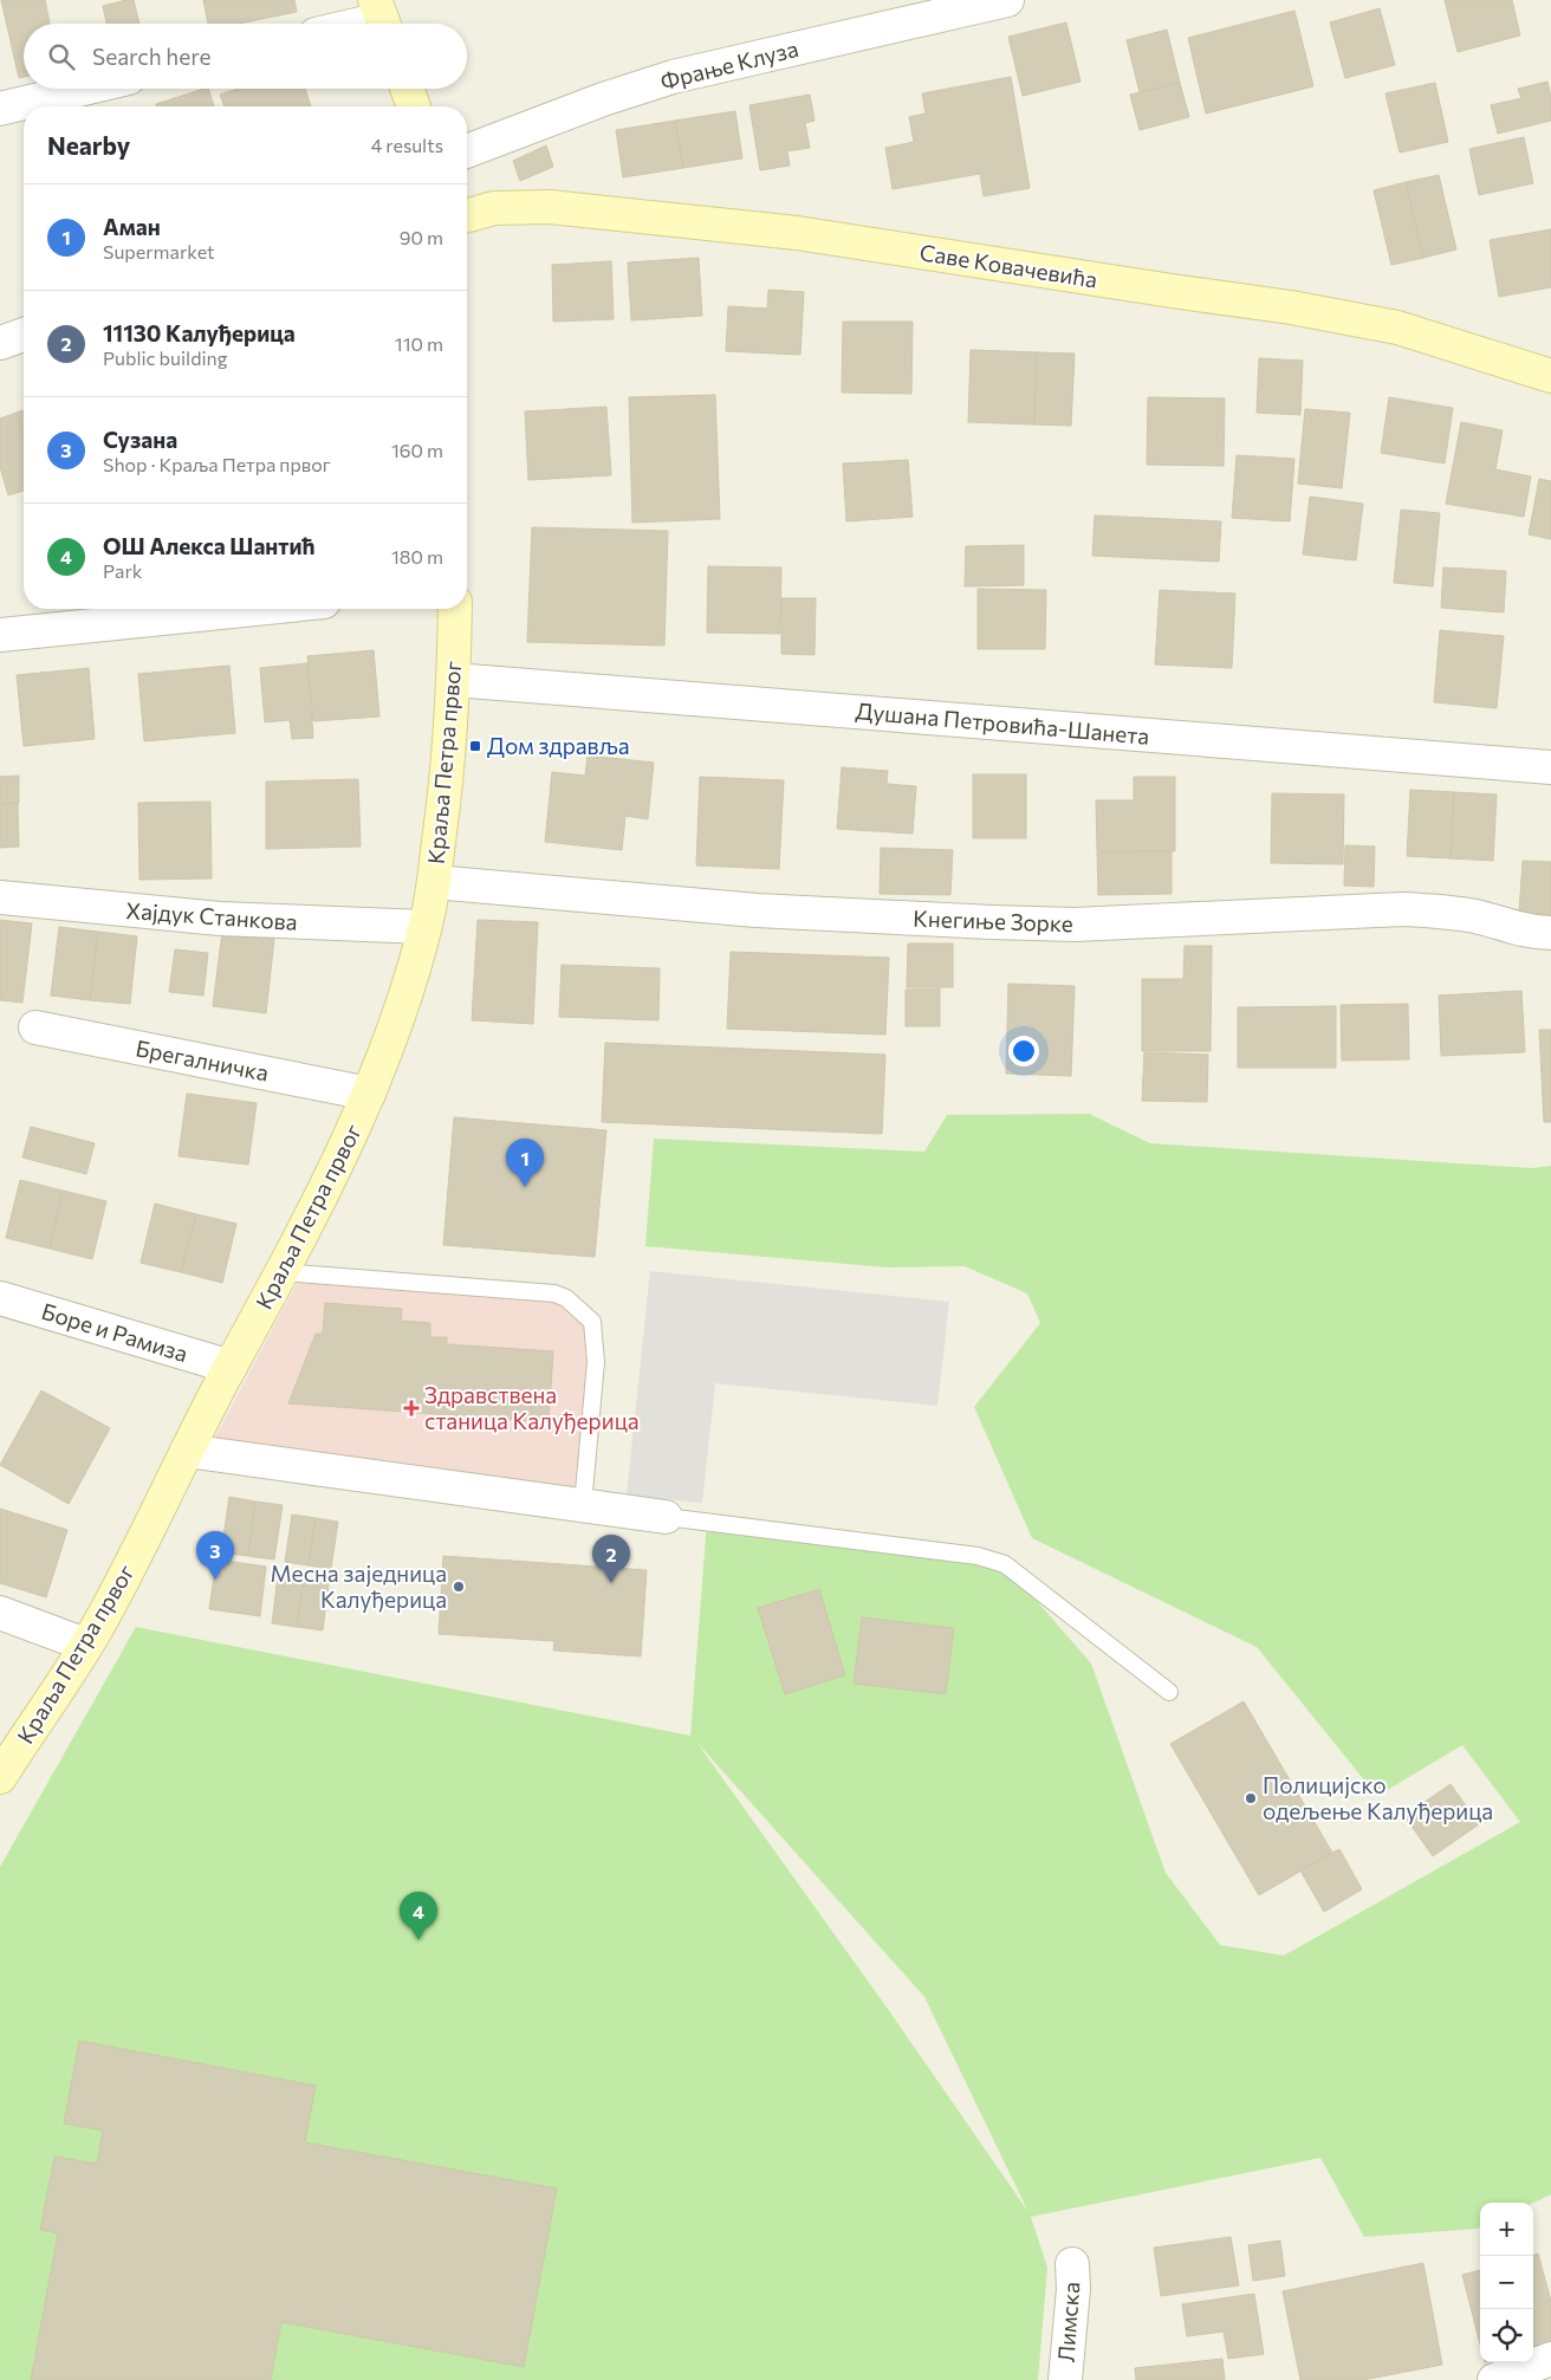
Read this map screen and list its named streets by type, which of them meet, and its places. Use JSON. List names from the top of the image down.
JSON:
{
  "streets": {
    "street": [
      "Фрање Клуза",
      "Саве Ковачевића",
      "Душана Петровића-Шанета",
      "Краља Петра првог",
      "Хајдук Станкова",
      "Кнегиње Зорке",
      "Брегалничка",
      "Боре и Рамиза",
      "Лимска"
    ]
  },
  "crossings": [
    ["Душана Петровића-Шанета", "Краља Петра првог"],
    ["Краља Петра првог", "Хајдук Станкова"],
    ["Краља Петра првог", "Кнегиње Зорке"],
    ["Краља Петра првог", "Брегалничка"],
    ["Краља Петра првог", "Боре и Рамиза"]
  ],
  "places": {
    "transit": ["Дом здравља"],
    "health": ["Здравствена станица Калуђерица"],
    "other": ["Месна заједница Калуђерица", "Полицијско одељење Калуђерица"]
  },
  "page": {
    "search": "Search here",
    "heading": ["Nearby", "4 results"],
    "list": [
      {
        "mark": "1",
        "name": "Аман",
        "note": "Supermarket",
        "value": "90 m"
      },
      {
        "mark": "2",
        "name": "11130 Калуђерица",
        "note": "Public building",
        "value": "110 m"
      },
      {
        "mark": "3",
        "name": "Сузана",
        "note": "Shop · Краља Петра првог",
        "value": "160 m"
      },
      {
        "mark": "4",
        "name": "ОШ Алекса Шантић",
        "note": "Park",
        "value": "180 m"
      }
    ],
    "pins": [
      "1",
      "3",
      "2",
      "4"
    ],
    "map_buttons": ["+", "−"]
  }
}
